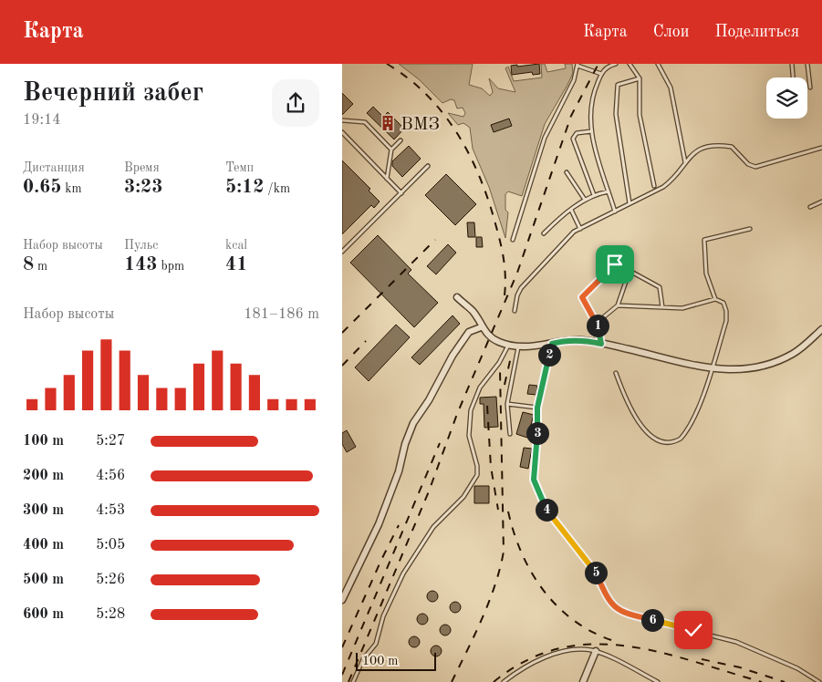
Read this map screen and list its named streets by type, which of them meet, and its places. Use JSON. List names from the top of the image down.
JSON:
{
  "places": {
    "building": ["ВМЗ"]
  },
  "scale_bar": "100 m",
  "page": {
    "header": "Карта",
    "nav": ["Карта", "Слои", "Поделиться"],
    "heading": ["Вечерний забег", "19:14"],
    "stats": [
      ["Дистанция", "0.65 km"],
      ["Время", "3:23"],
      ["Темп", "5:12 /km"],
      ["Набор высоты", "8 m"],
      ["Пульс", "143 bpm"],
      ["kcal", "41"]
    ],
    "chart": ["Набор высоты", "181–186 m"],
    "pins": [
      "1",
      "2",
      "3",
      "4",
      "5",
      "6"
    ],
    "list": [
      {
        "name": "100 m",
        "note": "5:27"
      },
      {
        "name": "200 m",
        "note": "4:56"
      },
      {
        "name": "300 m",
        "note": "4:53"
      },
      {
        "name": "400 m",
        "note": "5:05"
      },
      {
        "name": "500 m",
        "note": "5:26"
      },
      {
        "name": "600 m",
        "note": "5:28"
      }
    ],
    "scale": "100 m"
  }
}
